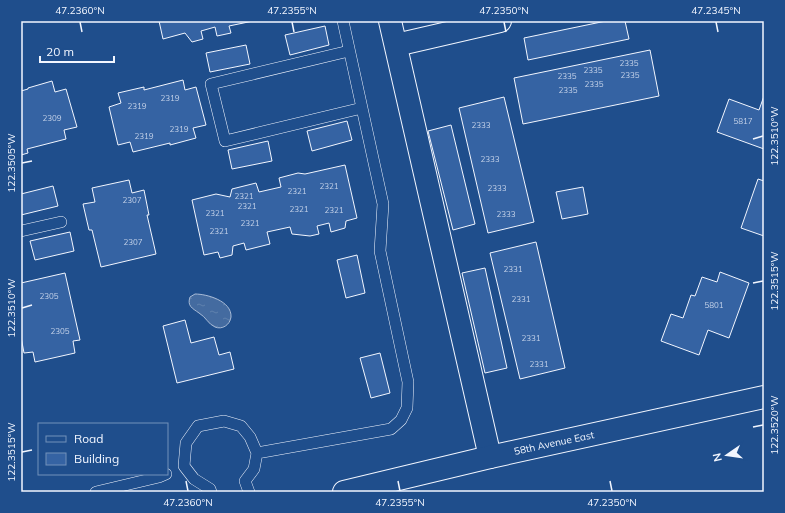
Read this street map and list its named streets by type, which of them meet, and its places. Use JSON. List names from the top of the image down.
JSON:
{
  "streets": {
    "street": ["58th Avenue East"]
  },
  "house_numbers": [
    "2335",
    "2335",
    "2335",
    "2335",
    "2335",
    "2335",
    "2319",
    "2319",
    "2309",
    "5817",
    "2333",
    "2319",
    "2319",
    "2333",
    "2321",
    "2333",
    "2321",
    "2321",
    "2307",
    "2321",
    "2321",
    "2321",
    "2321",
    "2333",
    "2321",
    "2321",
    "2307",
    "2331",
    "2305",
    "2331",
    "5801",
    "2305",
    "2331",
    "2331"
  ],
  "legend": ["Road", "Building"],
  "scale_bar": "20 m",
  "north": "left",
  "coordinates": [
    "47.2360°N",
    "47.2355°N",
    "47.2350°N",
    "47.2345°N",
    "122.3510°W",
    "122.3505°W",
    "122.3515°W",
    "122.3520°W"
  ]
}
